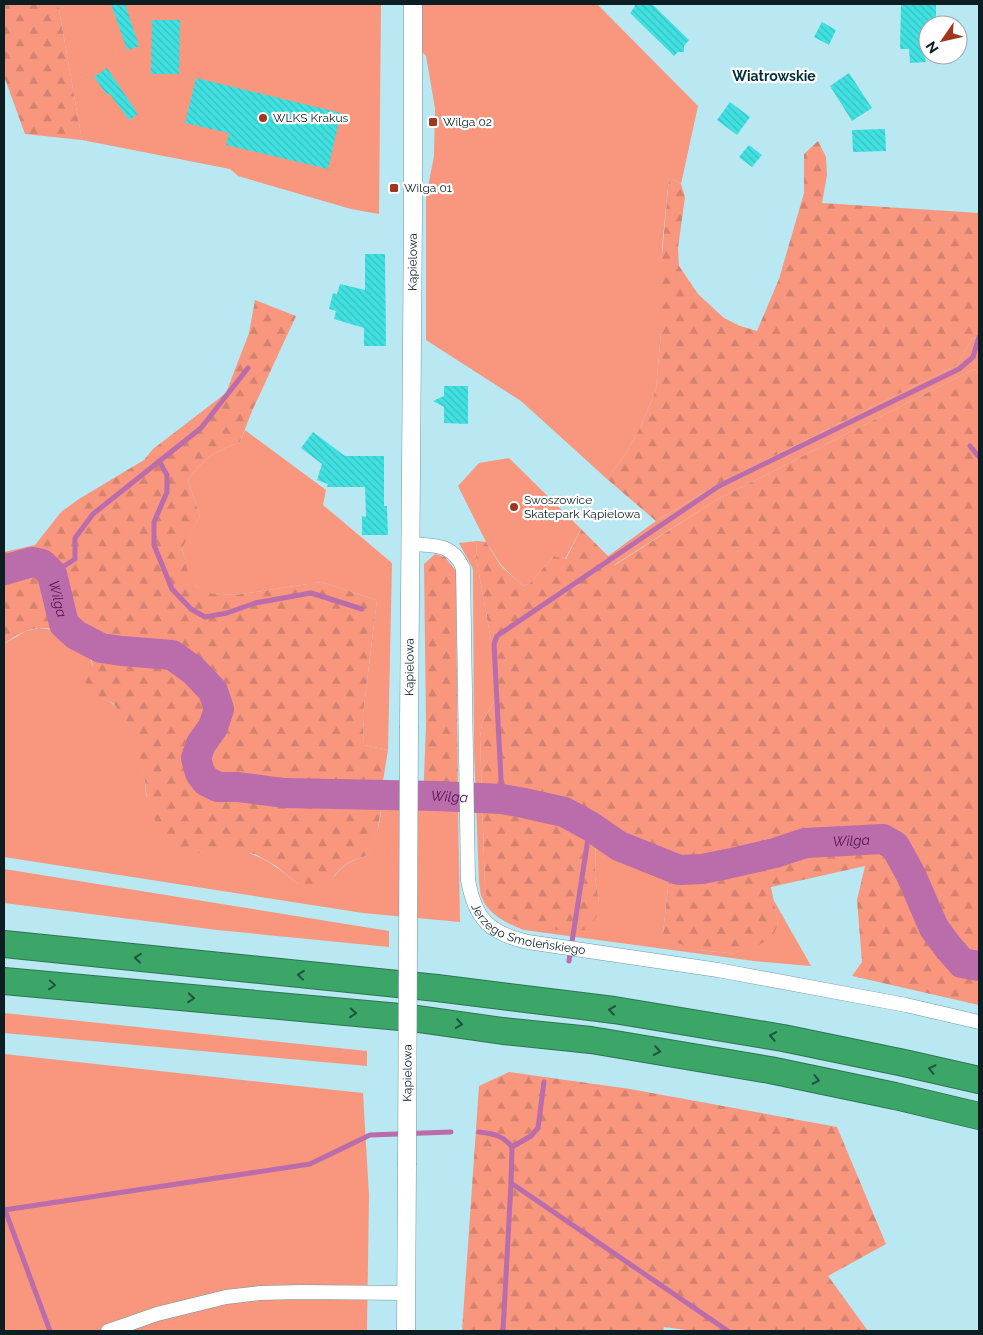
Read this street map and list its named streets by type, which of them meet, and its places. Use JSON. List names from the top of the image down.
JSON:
{
  "streets": {
    "street": ["Kąpielowa", "Jerzego Smoleńskiego"]
  },
  "crossings": [
    ["Kąpielowa", "Jerzego Smoleńskiego"]
  ],
  "districts": ["Wiatrowskie"],
  "water": ["Wilga"],
  "places": {
    "other": ["WLKS Krakus", "Swoszowice Skatepark Kąpielowa"],
    "transit": ["Wilga 02", "Wilga 01"]
  },
  "north": "bottom left"
}
